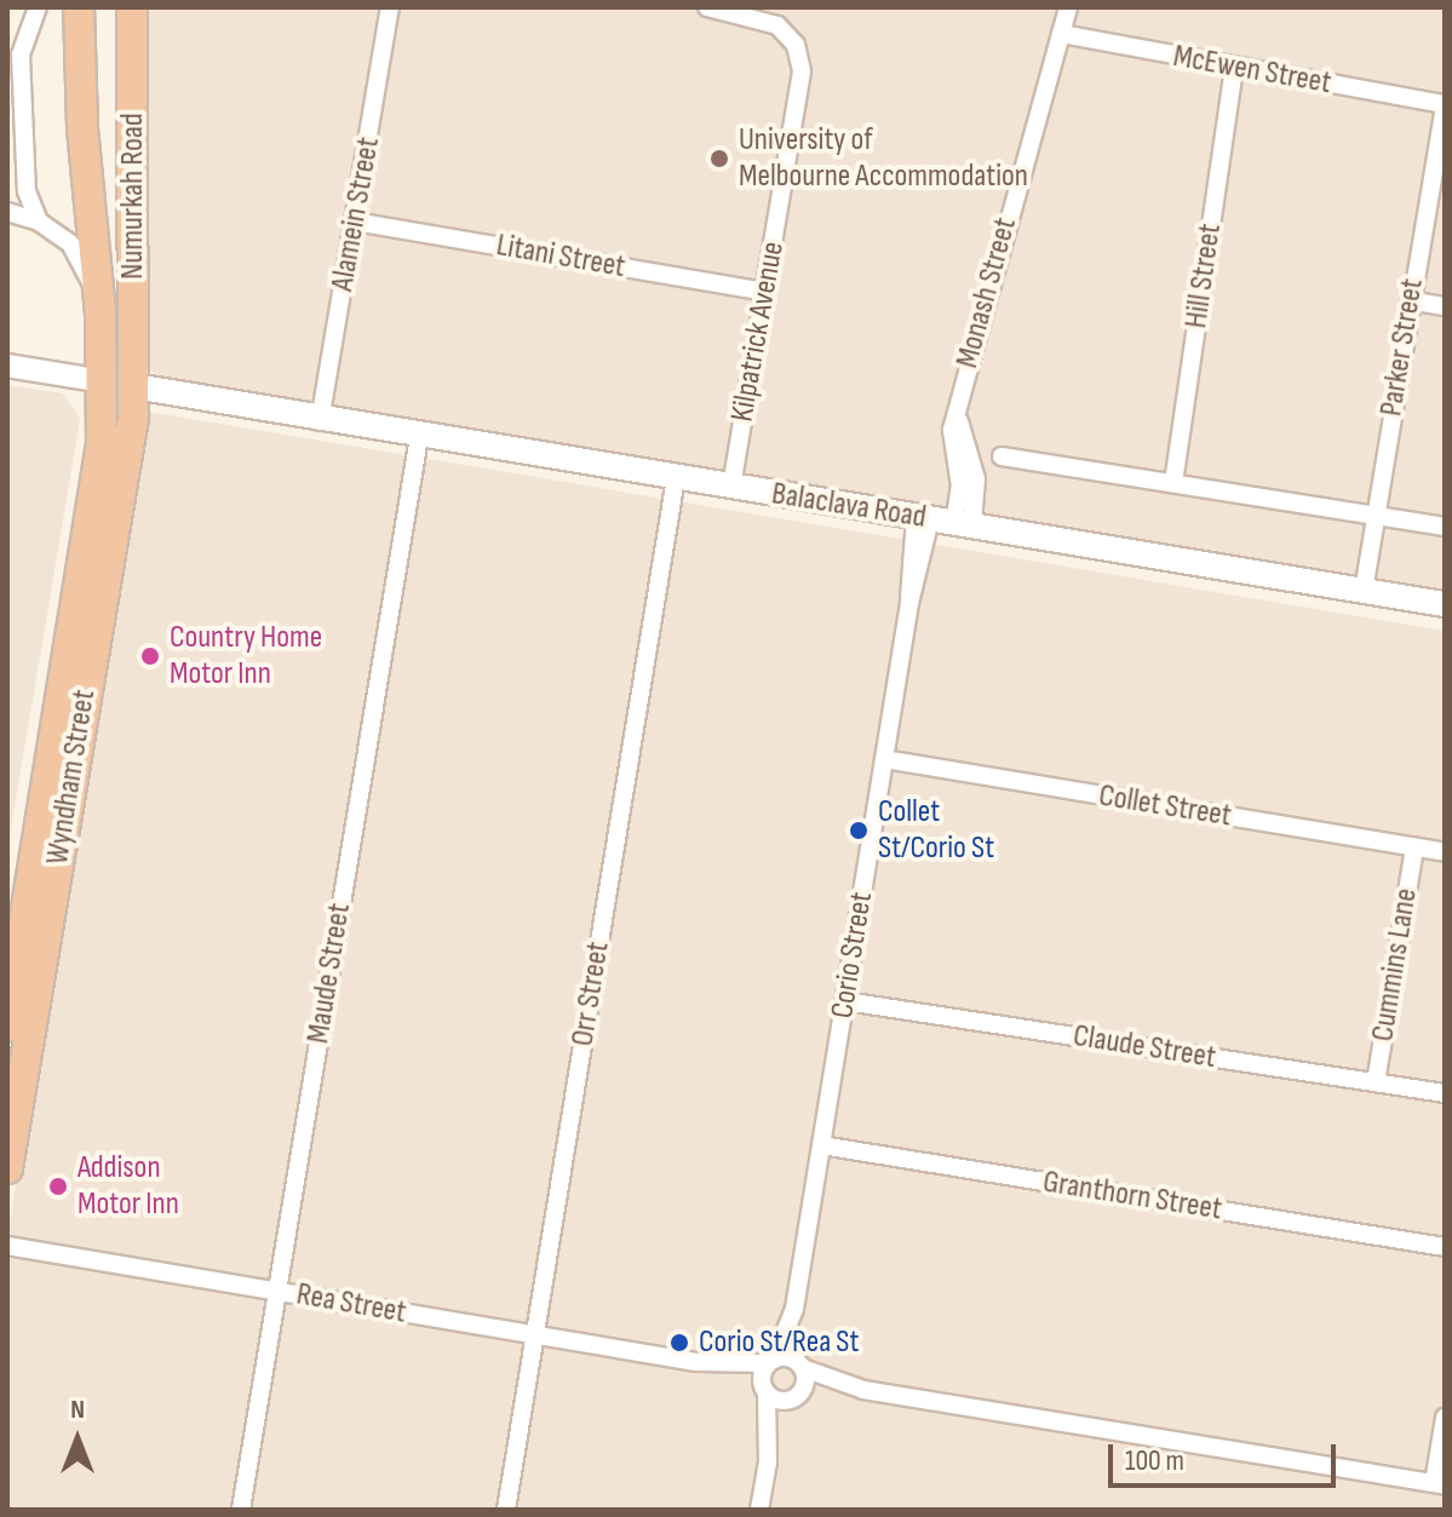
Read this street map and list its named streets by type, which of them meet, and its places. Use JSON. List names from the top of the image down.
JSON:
{
  "streets": {
    "highway": ["Numurkah Road", "Wyndham Street"],
    "main road": ["Balaclava Road"],
    "street": [
      "McEwen Street",
      "Alamein Street",
      "Litani Street",
      "Hill Street",
      "Monash Street",
      "Kilpatrick Avenue",
      "Parker Street",
      "Collet Street",
      "Corio Street",
      "Cummins Lane",
      "Maude Street",
      "Orr Street",
      "Claude Street",
      "Granthorn Street",
      "Rea Street"
    ]
  },
  "crossings": [
    ["McEwen Street", "Hill Street"],
    ["McEwen Street", "Monash Street"],
    ["McEwen Street", "Parker Street"],
    ["Numurkah Road", "Balaclava Road"],
    ["Numurkah Road", "Wyndham Street"],
    ["Alamein Street", "Litani Street"],
    ["Alamein Street", "Balaclava Road"],
    ["Litani Street", "Kilpatrick Avenue"],
    ["Monash Street", "Balaclava Road"],
    ["Monash Street", "Corio Street"],
    ["Kilpatrick Avenue", "Balaclava Road"],
    ["Parker Street", "Balaclava Road"],
    ["Balaclava Road", "Wyndham Street"],
    ["Balaclava Road", "Corio Street"],
    ["Balaclava Road", "Maude Street"],
    ["Balaclava Road", "Orr Street"],
    ["Collet Street", "Corio Street"],
    ["Collet Street", "Cummins Lane"],
    ["Corio Street", "Claude Street"],
    ["Corio Street", "Granthorn Street"],
    ["Corio Street", "Rea Street"],
    ["Cummins Lane", "Claude Street"],
    ["Maude Street", "Rea Street"],
    ["Orr Street", "Rea Street"]
  ],
  "places": [
    "University of Melbourne Accommodation",
    "Country Home Motor Inn",
    "Collet St/Corio St",
    "Addison Motor Inn",
    "Corio St/Rea St"
  ],
  "scale_bar": "100 m",
  "north": "top"
}
